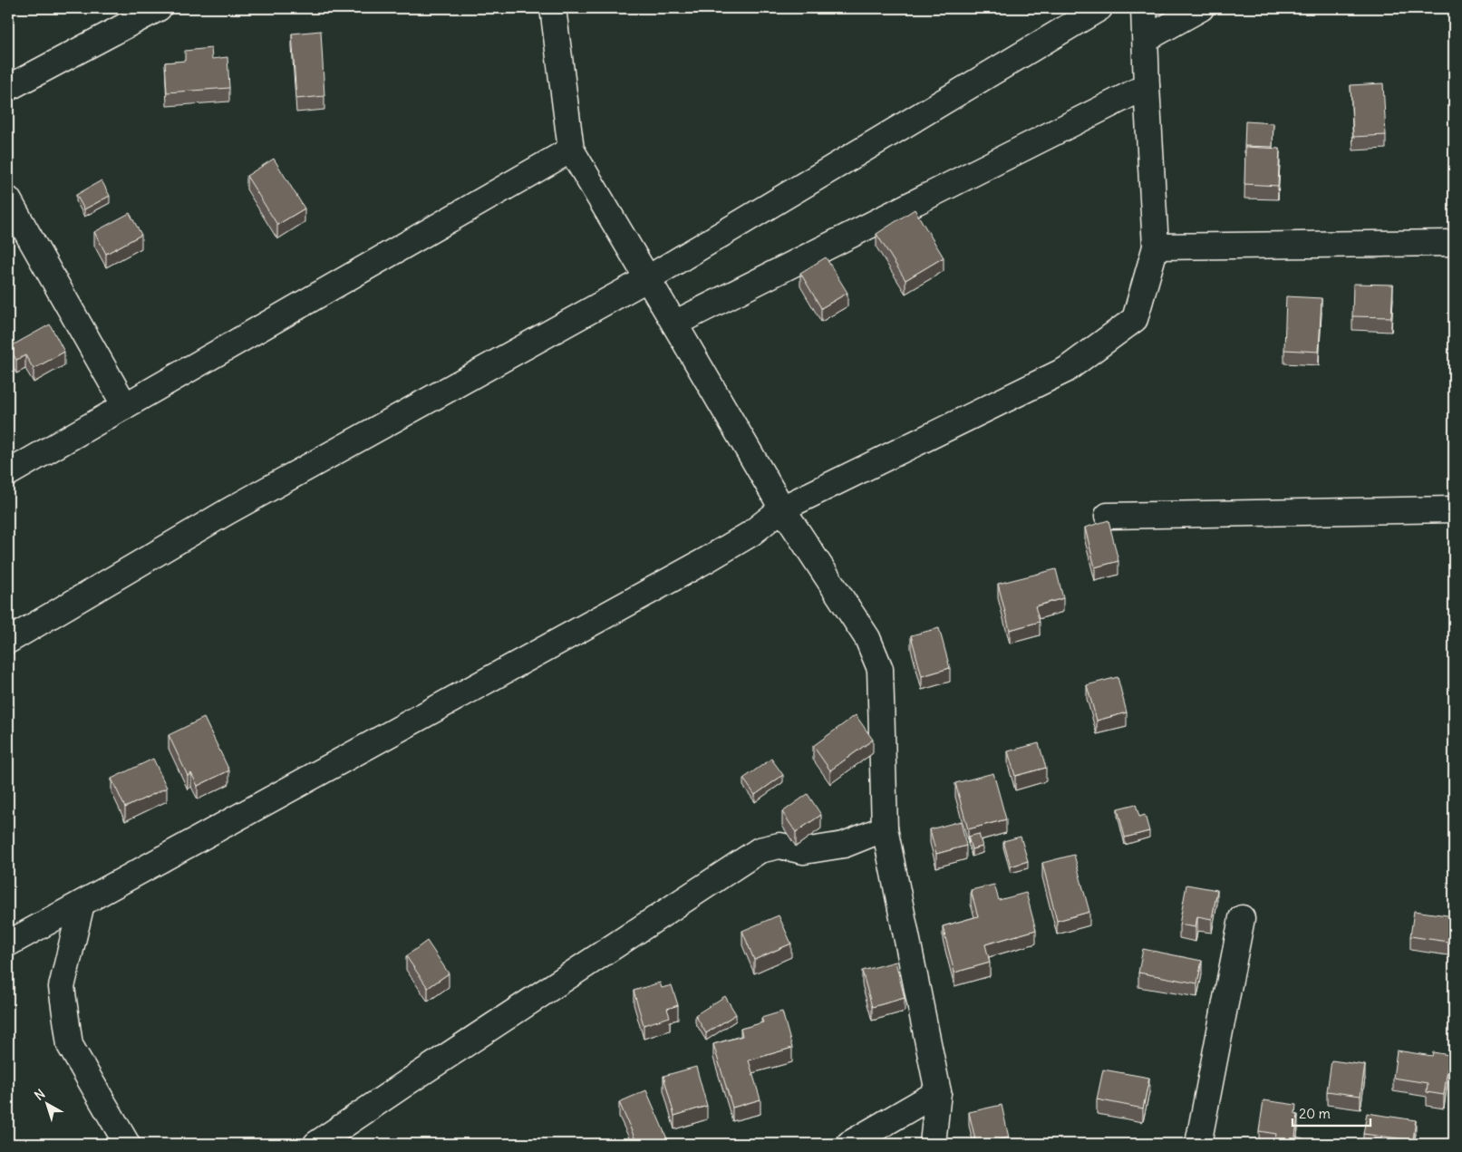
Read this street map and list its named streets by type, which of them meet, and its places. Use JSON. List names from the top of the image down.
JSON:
{
  "scale_bar": "20 m",
  "north": "top left"
}
